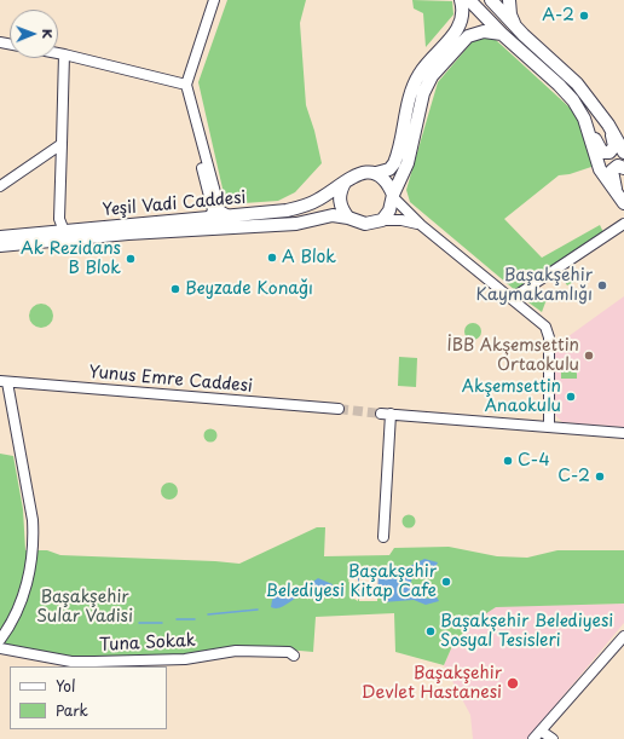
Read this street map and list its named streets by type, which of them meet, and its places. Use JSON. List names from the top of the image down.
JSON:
{
  "streets": {
    "main road": ["Yeşil Vadi Caddesi"],
    "street": ["Yunus Emre Caddesi", "Tuna Sokak"]
  },
  "parks": ["Başakşehir Sular Vadisi"],
  "places": [
    "A-2",
    "A Blok",
    "Ak Rezidans B Blok",
    "Başakşehir Kaymakamlığı",
    "Beyzade Konağı",
    "İBB Akşemsettin Ortaokulu",
    "Akşemsettin Anaokulu",
    "C-4",
    "C-2",
    "Başakşehir Belediyesi Kitap Cafe",
    "Başakşehir Belediyesi Sosyal Tesisleri",
    "Başakşehir Devlet Hastanesi"
  ],
  "legend": ["Yol", "Park"],
  "north": "right"
}
